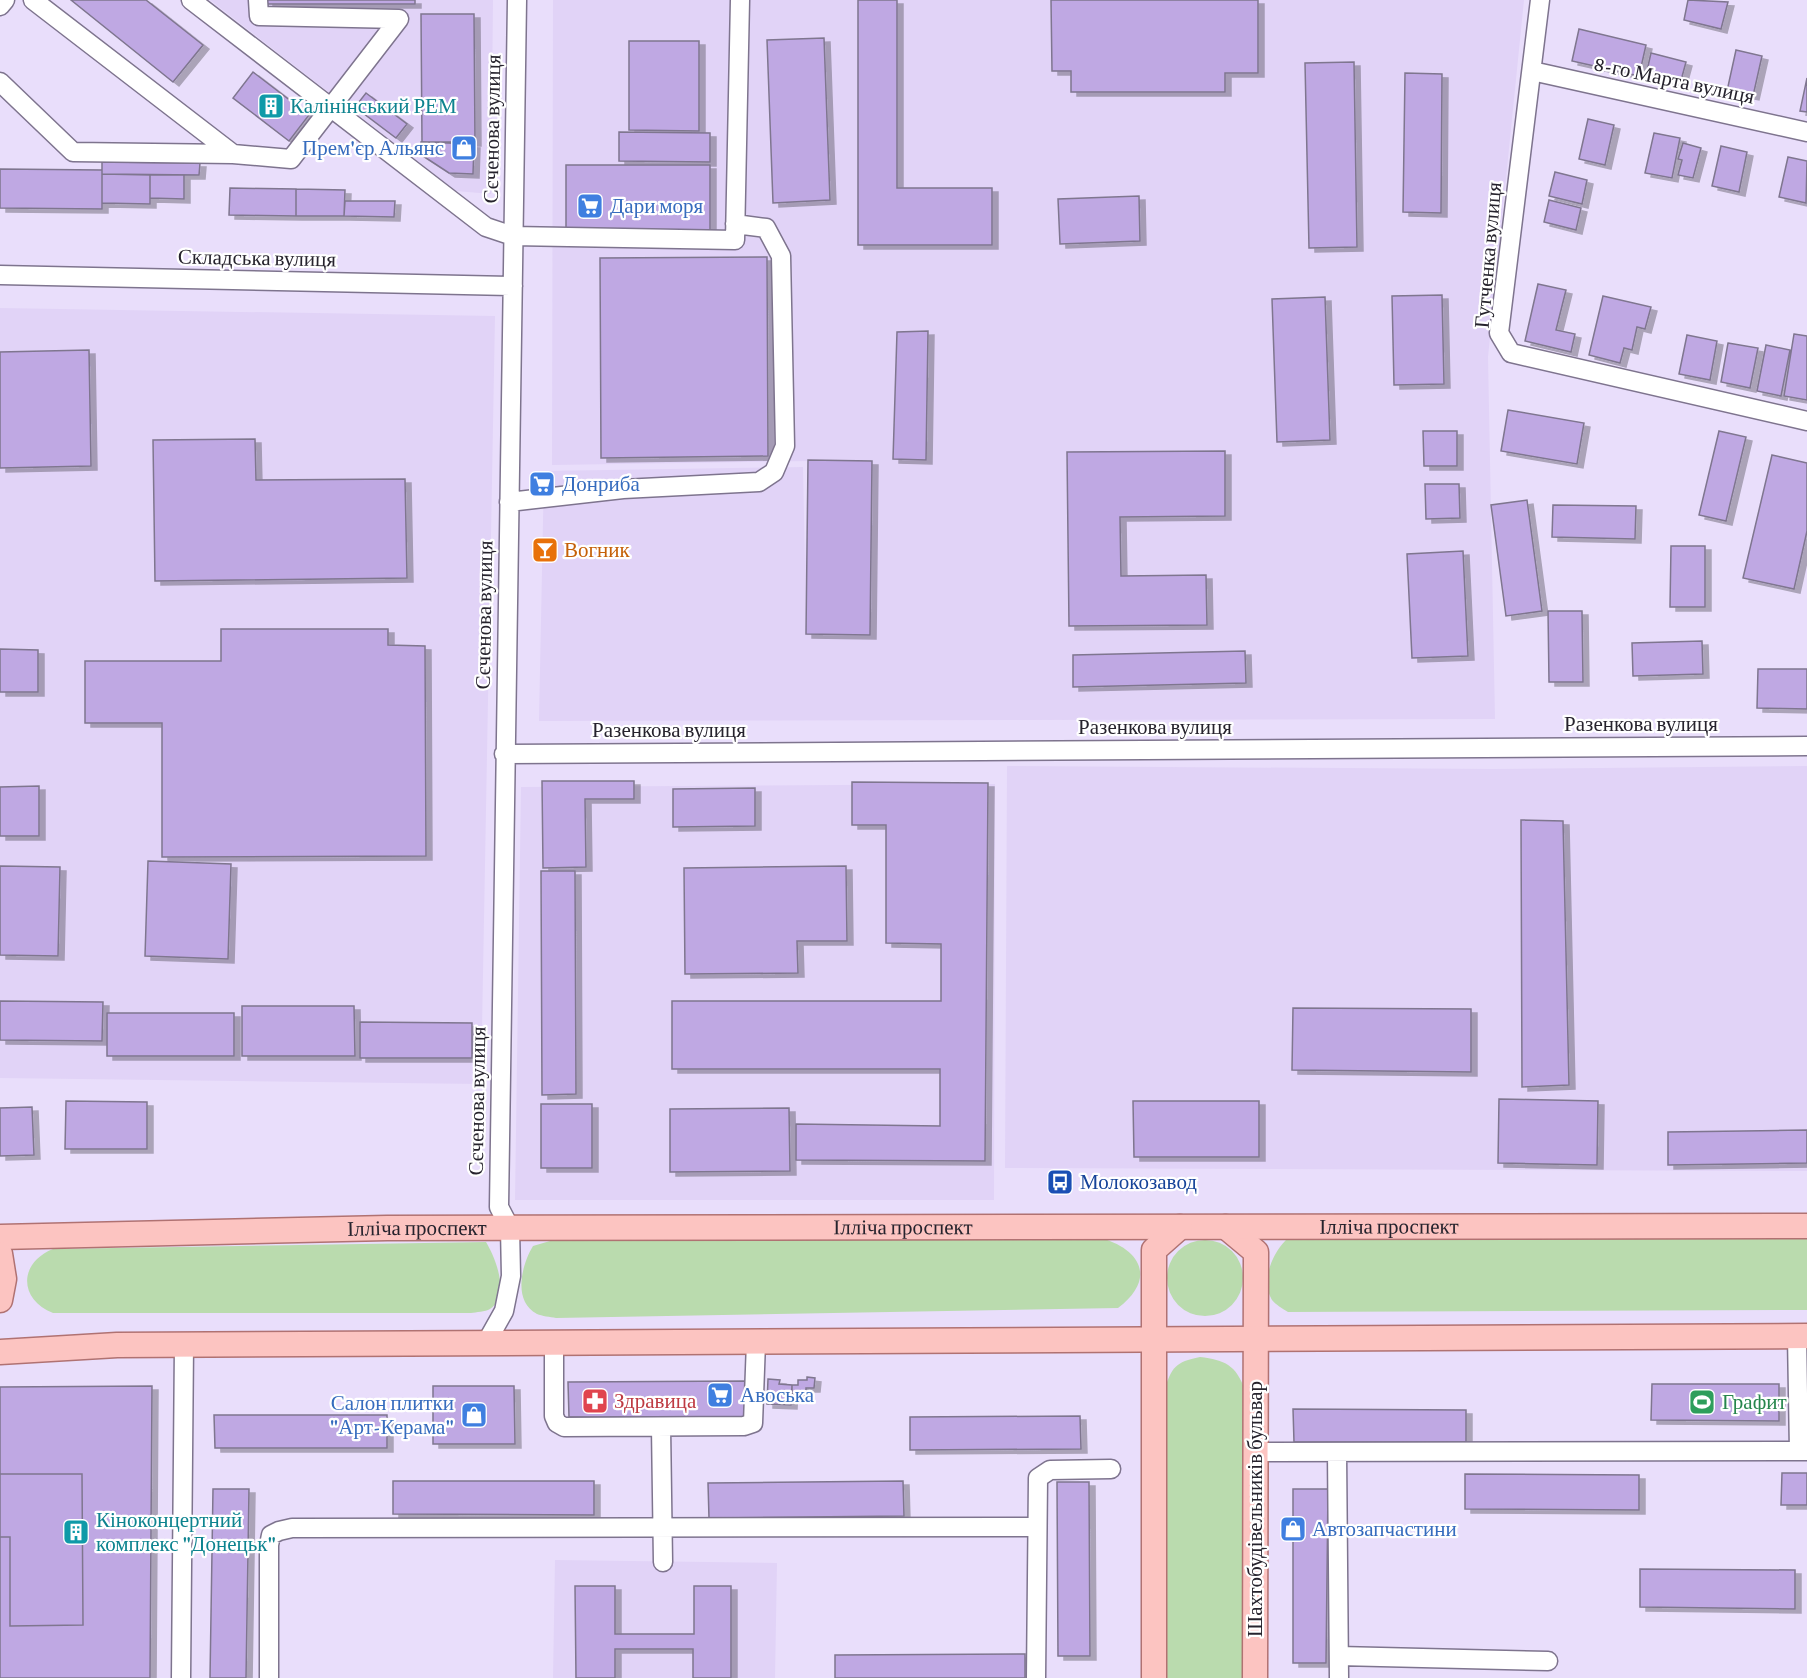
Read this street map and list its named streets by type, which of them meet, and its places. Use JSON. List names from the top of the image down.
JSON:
{
  "streets": {
    "main road": ["Ілліча проспект", "Шахтобудівельників бульвар"],
    "street": [
      "8-го Марта вулиця",
      "Сєченова вулиця",
      "Гутченка вулиця",
      "Складська вулиця",
      "Разенкова вулиця"
    ]
  },
  "crossings": [
    ["8-го Марта вулиця", "Гутченка вулиця"],
    ["Сєченова вулиця", "Складська вулиця"],
    ["Сєченова вулиця", "Разенкова вулиця"],
    ["Сєченова вулиця", "Ілліча проспект"],
    ["Ілліча проспект", "Шахтобудівельників бульвар"]
  ],
  "places": {
    "building": ["Калінінський РЕМ", "Кіноконцертний комплекс \"Донецьк\""],
    "shop": ["Прем'єр Альянс", "Салон плитки \"Арт-Керама\"", "Автозапчастини"],
    "supermarket": ["Дари моря", "Донриба", "Авоська"],
    "bar": ["Вогник"],
    "bus stop": ["Молокозавод"],
    "pharmacy": ["Здравица"],
    "sports": ["Графит"]
  }
}
